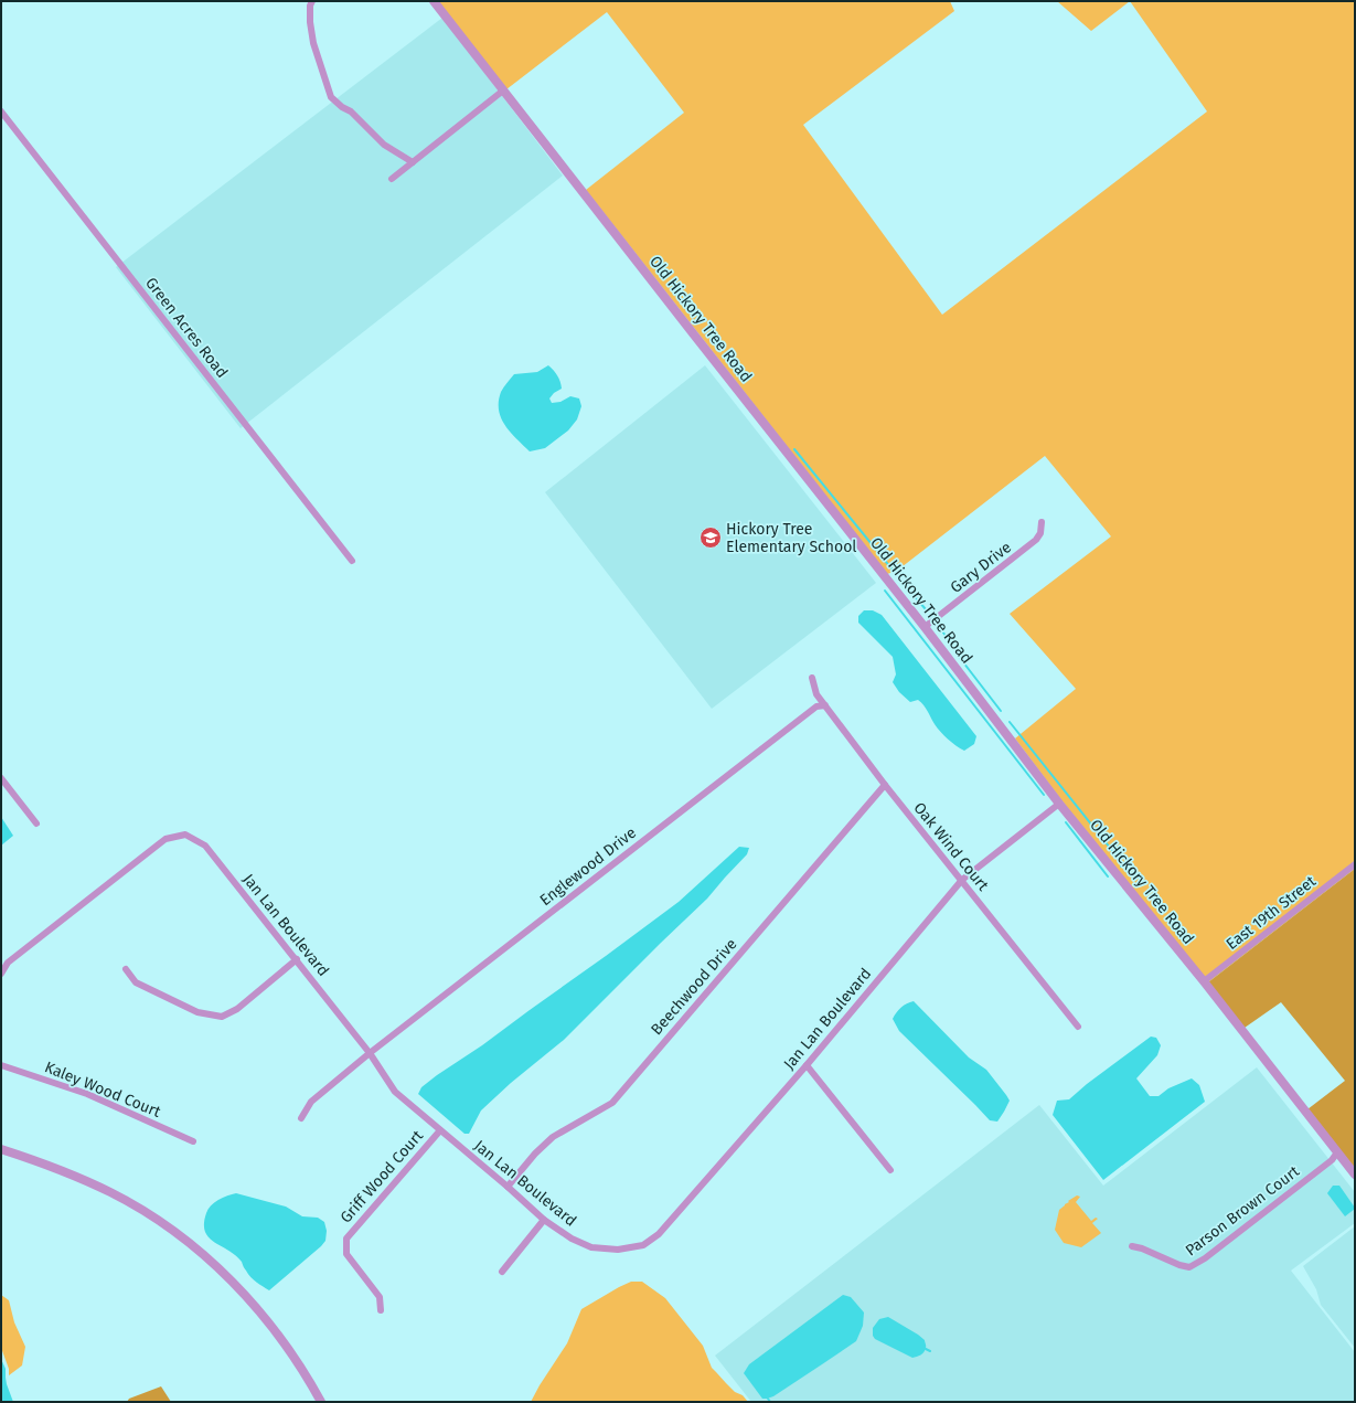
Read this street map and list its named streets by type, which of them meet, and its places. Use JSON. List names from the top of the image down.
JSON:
{
  "streets": {
    "street": [
      "Old Hickory Tree Road",
      "Green Acres Road",
      "Gary Drive",
      "Oak Wind Court",
      "Englewood Drive",
      "East 19th Street",
      "Jan Lan Boulevard",
      "Beechwood Drive",
      "Kaley Wood Court",
      "Griff Wood Court",
      "Parson Brown Court"
    ]
  },
  "crossings": [
    ["Old Hickory Tree Road", "Gary Drive"],
    ["Old Hickory Tree Road", "East 19th Street"],
    ["Old Hickory Tree Road", "Jan Lan Boulevard"],
    ["Old Hickory Tree Road", "Parson Brown Court"],
    ["Oak Wind Court", "Englewood Drive"],
    ["Oak Wind Court", "Jan Lan Boulevard"],
    ["Oak Wind Court", "Beechwood Drive"],
    ["Englewood Drive", "Jan Lan Boulevard"],
    ["Jan Lan Boulevard", "Beechwood Drive"],
    ["Jan Lan Boulevard", "Griff Wood Court"]
  ],
  "places": {
    "school or university": ["Hickory Tree Elementary School"]
  }
}
